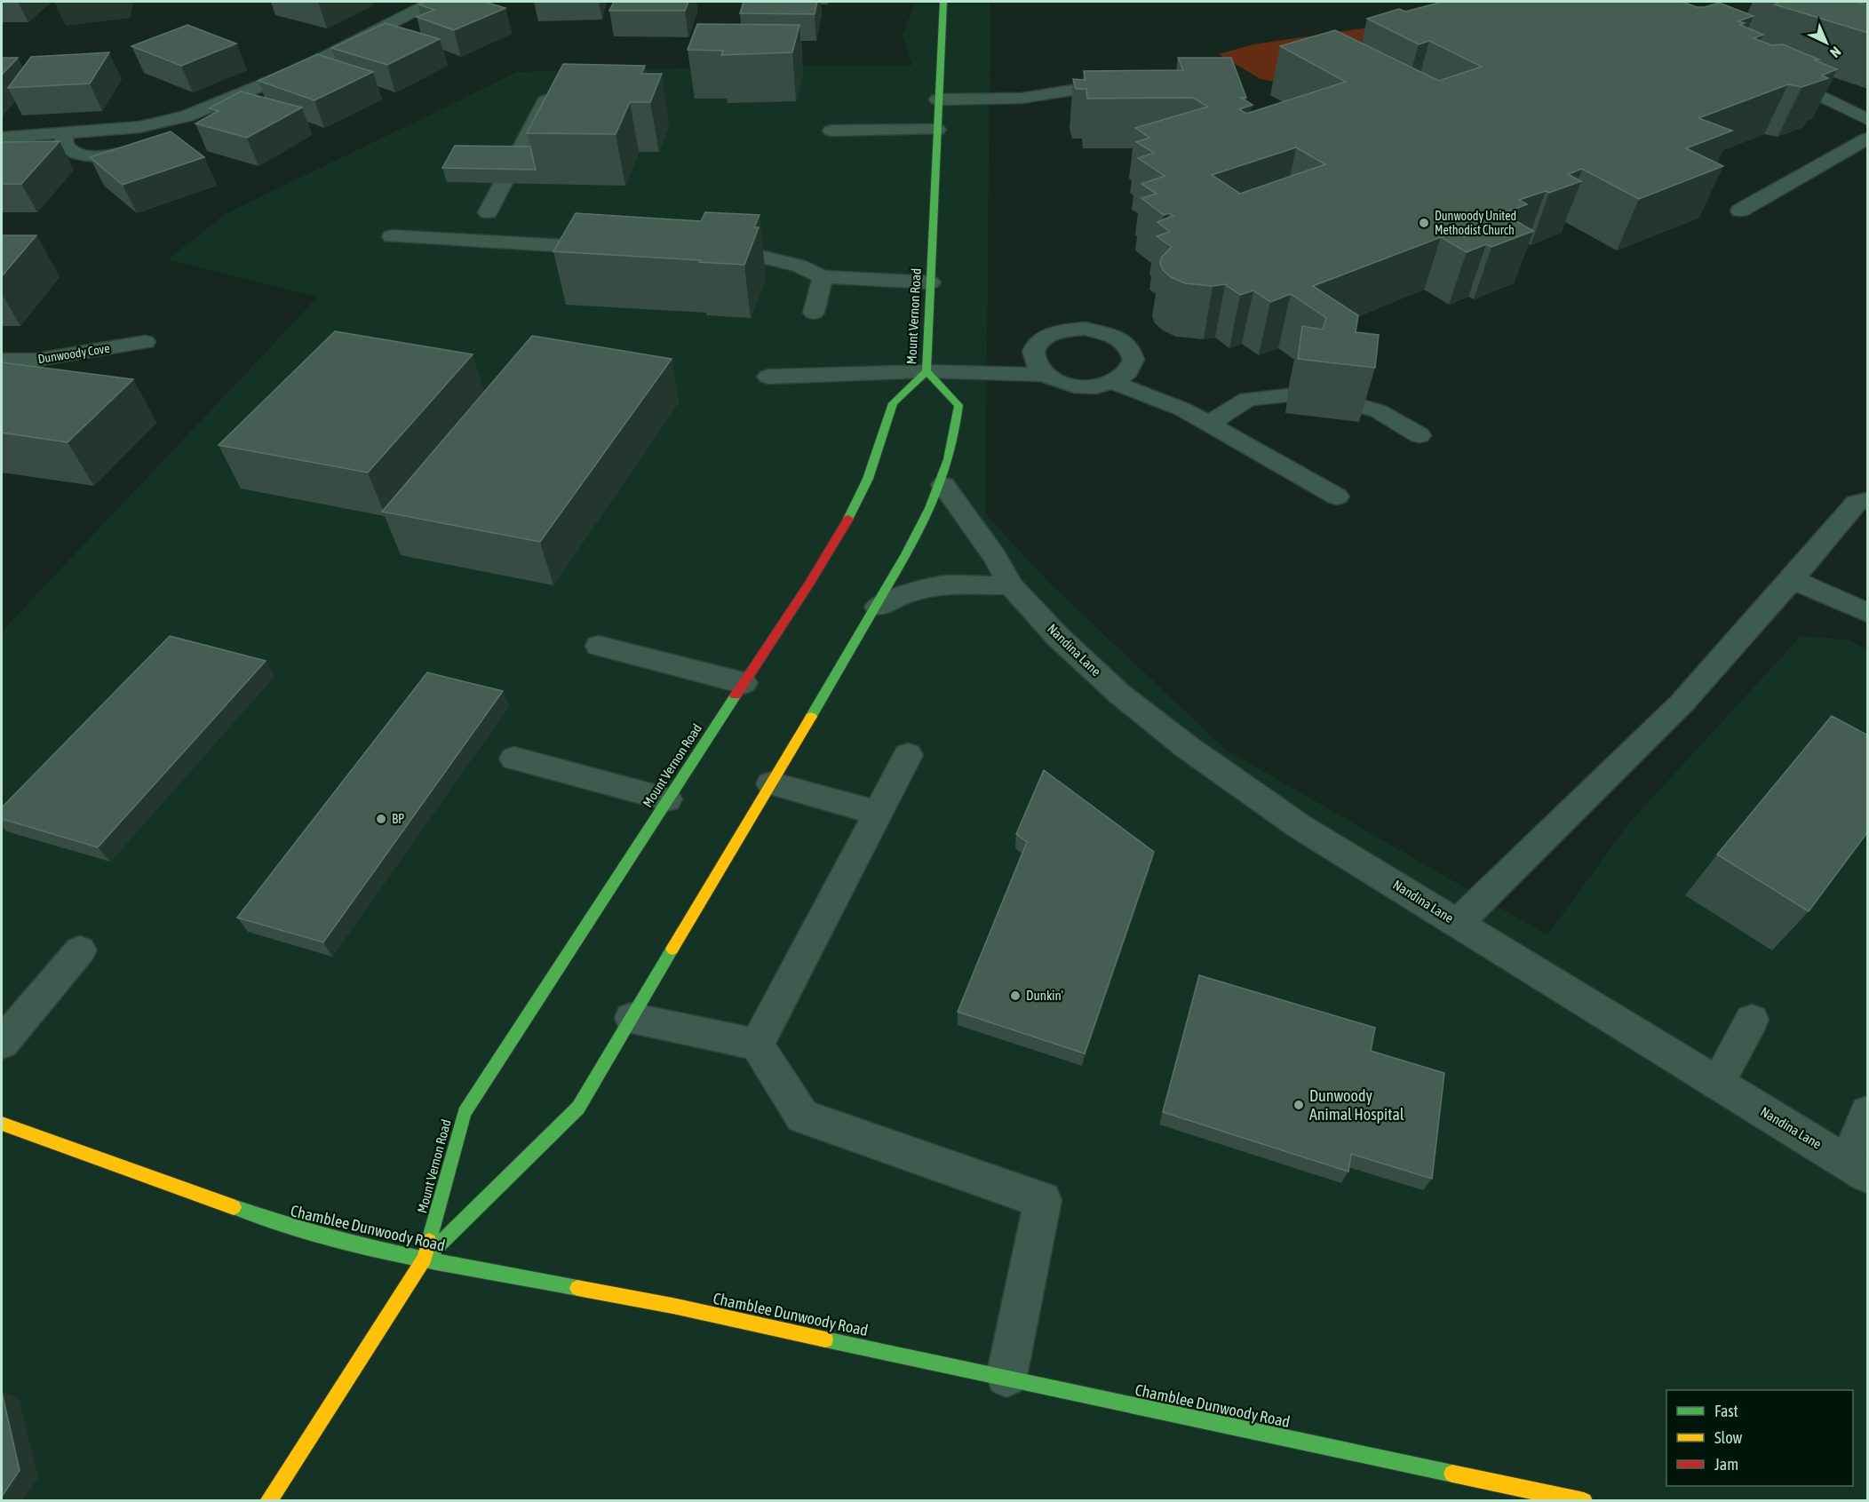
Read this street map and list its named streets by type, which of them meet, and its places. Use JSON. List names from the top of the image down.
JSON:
{
  "streets": {
    "main road": ["Mount Vernon Road", "Chamblee Dunwoody Road"],
    "street": ["Dunwoody Cove", "Nandina Lane"]
  },
  "crossings": [
    ["Mount Vernon Road", "Chamblee Dunwoody Road"]
  ],
  "places": [
    "Dunwoody United Methodist Church",
    "BP",
    "Dunkin'",
    "Dunwoody Animal Hospital"
  ],
  "legend": ["Fast", "Slow", "Jam"],
  "north": "bottom right"
}
